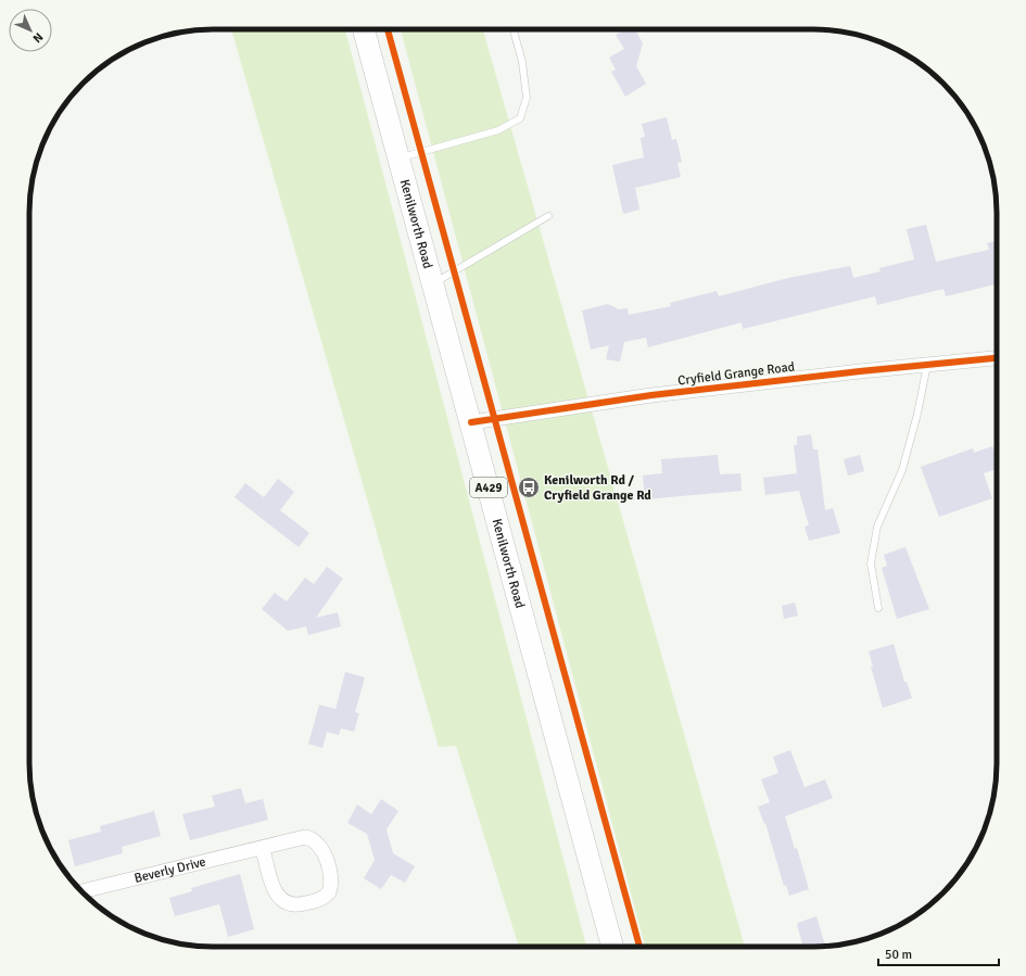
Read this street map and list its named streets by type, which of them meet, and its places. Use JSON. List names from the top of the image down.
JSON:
{
  "streets": {
    "main road": ["Kenilworth Road", "A429"],
    "street": ["Cryfield Grange Road", "Beverly Drive"]
  },
  "crossings": [
    ["Kenilworth Road", "Cryfield Grange Road"]
  ],
  "places": {
    "bus stop": ["Kenilworth Rd / Cryfield Grange Rd"]
  },
  "scale_bar": "50 m",
  "north": "bottom right"
}
